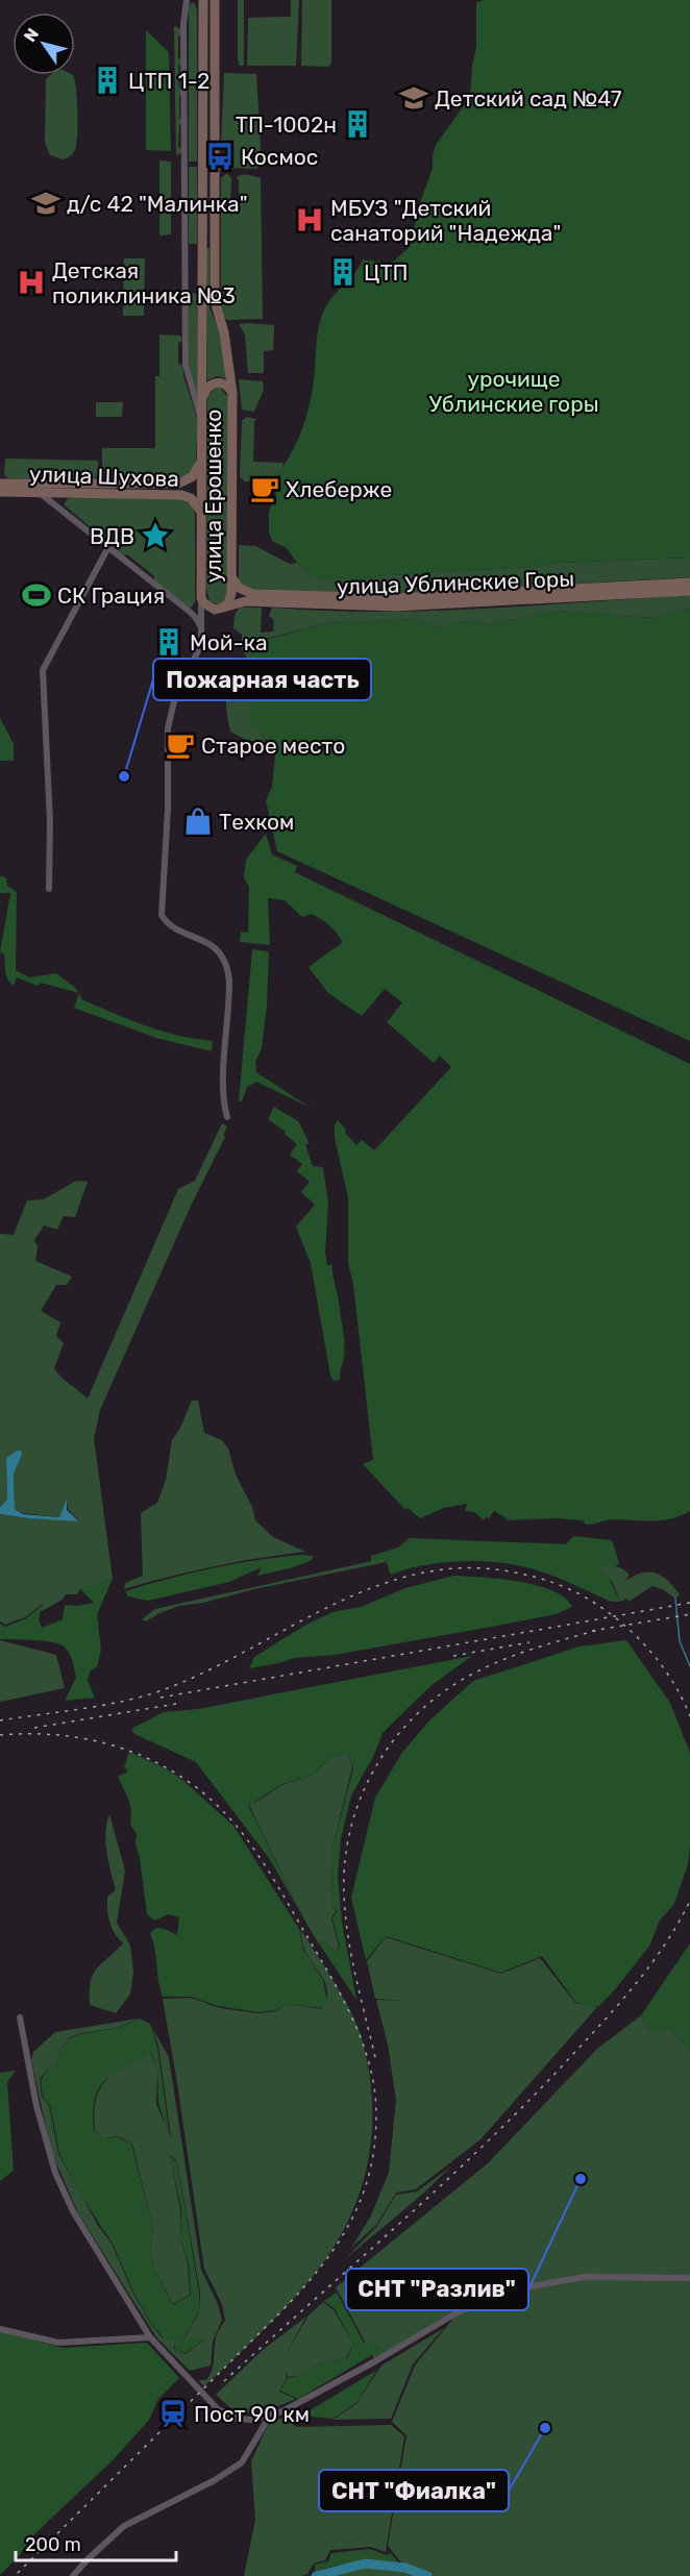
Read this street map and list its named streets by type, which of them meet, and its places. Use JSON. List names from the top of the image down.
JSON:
{
  "streets": {
    "main road": ["улица Шухова", "улица Ерошенко", "улица Ублинские Горы"]
  },
  "crossings": [
    ["улица Шухова", "улица Ерошенко"],
    ["улица Ерошенко", "улица Ублинские Горы"]
  ],
  "parks": ["урочище Ублинские горы"],
  "places": {
    "building": [
      "ЦТП 1-2",
      "ТП-1002н",
      "ЦТП",
      "Мой-ка"
    ],
    "school or university": ["Детский сад №47", "д/с 42 \"Малинка\""],
    "bus stop": ["Космос"],
    "hospital": ["МБУЗ \"Детский санаторий \"Надежда\"", "Детская поликлиника №3"],
    "cafe": ["Хлеберже", "Старое место"],
    "place": ["ВДВ"],
    "sports": ["СК Грация"],
    "other": ["Пожарная часть", "СНТ \"Разлив\"", "СНТ \"Фиалка\""],
    "shop": ["Техком"],
    "station": ["Пост 90 км"]
  },
  "scale_bar": "200 m",
  "north": "top left"
}
